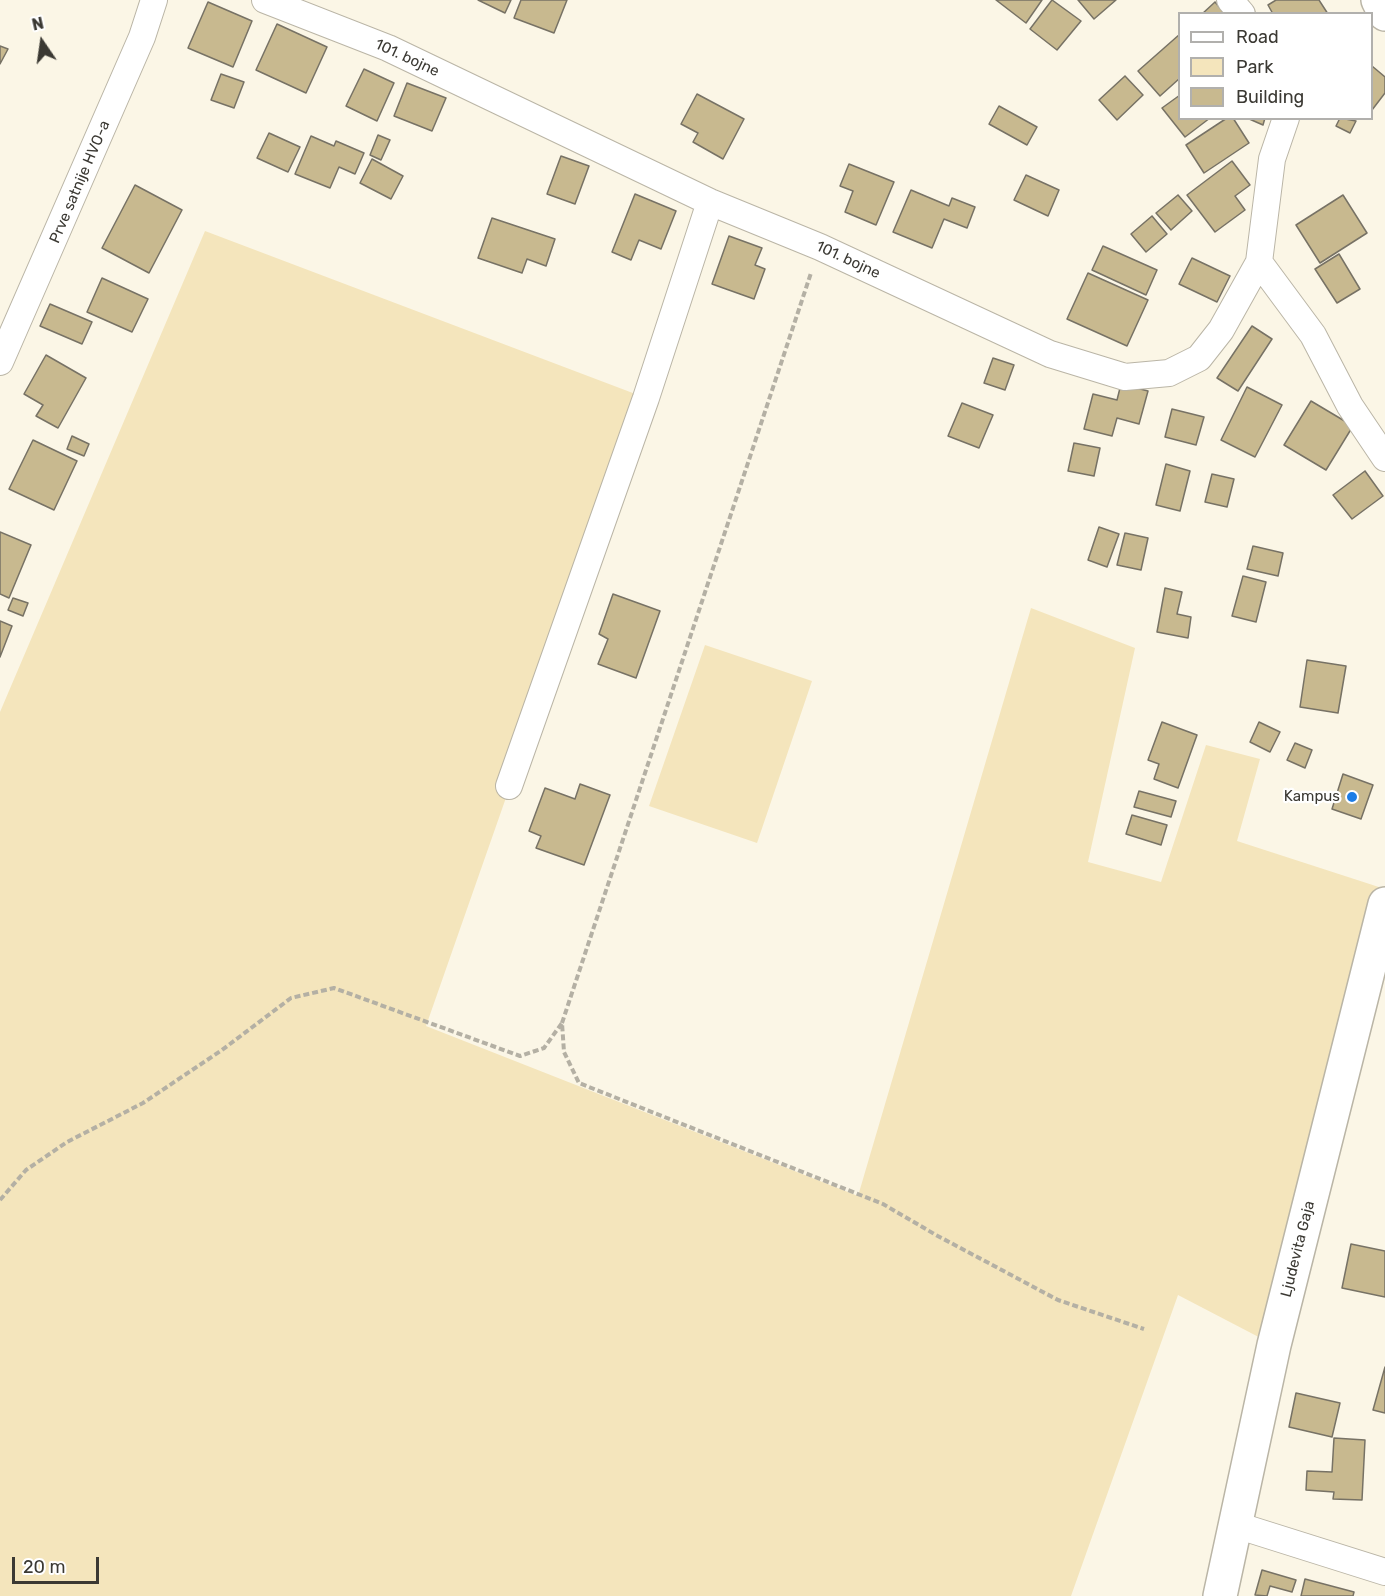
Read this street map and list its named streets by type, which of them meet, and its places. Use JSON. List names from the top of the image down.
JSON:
{
  "streets": {
    "street": ["101. bojne", "Prve satnije HVO-a", "Ljudevita Gaja"]
  },
  "places": ["Kampus"],
  "legend": ["Road", "Park", "Building"],
  "scale_bar": "20 m",
  "north": "top"
}
